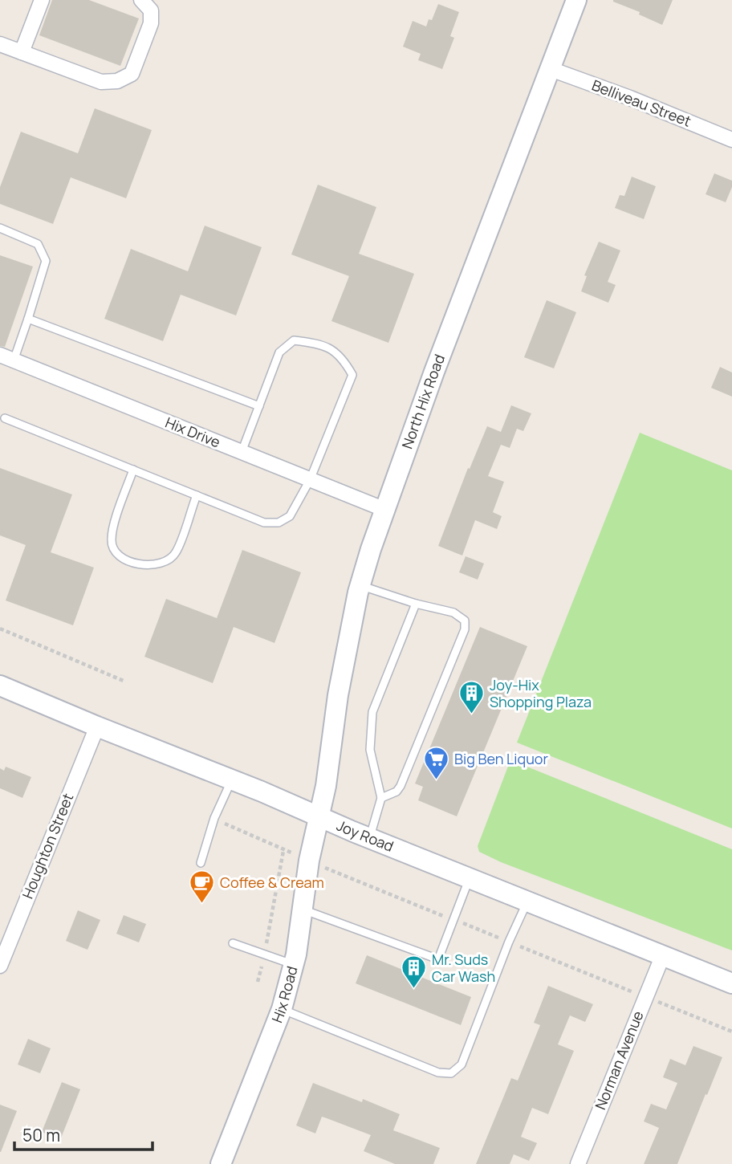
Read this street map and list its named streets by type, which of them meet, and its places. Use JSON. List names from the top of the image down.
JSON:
{
  "streets": {
    "street": [
      "Belliveau Street",
      "North Hix Road",
      "Hix Drive",
      "Joy Road",
      "Houghton Street",
      "Hix Road",
      "Norman Avenue"
    ]
  },
  "crossings": [
    ["Belliveau Street", "North Hix Road"],
    ["North Hix Road", "Hix Drive"],
    ["North Hix Road", "Joy Road"],
    ["North Hix Road", "Hix Road"],
    ["Joy Road", "Houghton Street"],
    ["Joy Road", "Hix Road"],
    ["Joy Road", "Norman Avenue"]
  ],
  "places": {
    "building": ["Joy-Hix Shopping Plaza", "Mr. Suds Car Wash"],
    "supermarket": ["Big Ben Liquor"],
    "cafe": ["Coffee & Cream"]
  },
  "scale_bar": "50 m"
}
